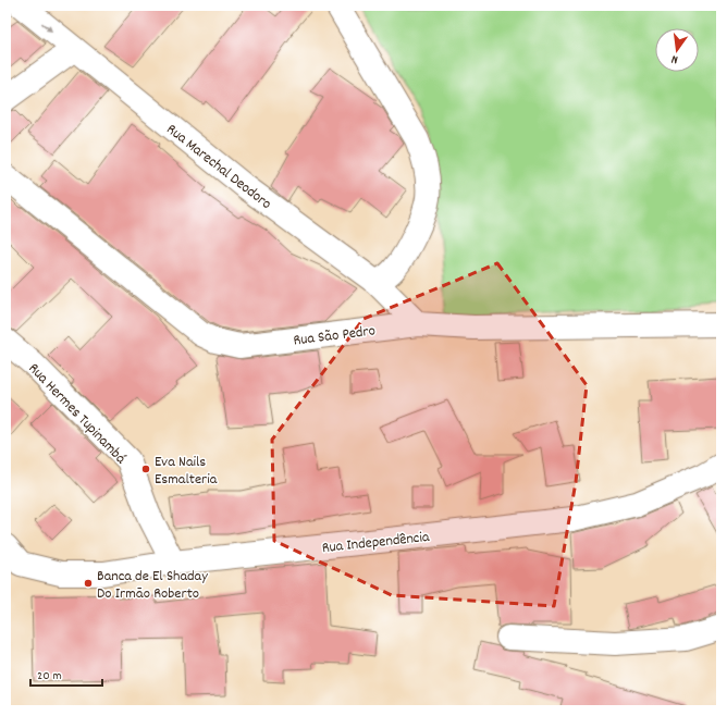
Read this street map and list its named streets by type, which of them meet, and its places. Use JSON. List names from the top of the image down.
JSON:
{
  "streets": {
    "street": [
      "Rua Marechal Deodoro",
      "Rua São Pedro",
      "Rua Hermes Tupinambá",
      "Rua Independência"
    ]
  },
  "crossings": [
    ["Rua Marechal Deodoro", "Rua São Pedro"],
    ["Rua Hermes Tupinambá", "Rua Independência"]
  ],
  "places": ["Eva Nails Esmalteria", "Banca de El Shaday Do Irmão Roberto"],
  "scale_bar": "20 m",
  "north": "bottom"
}
